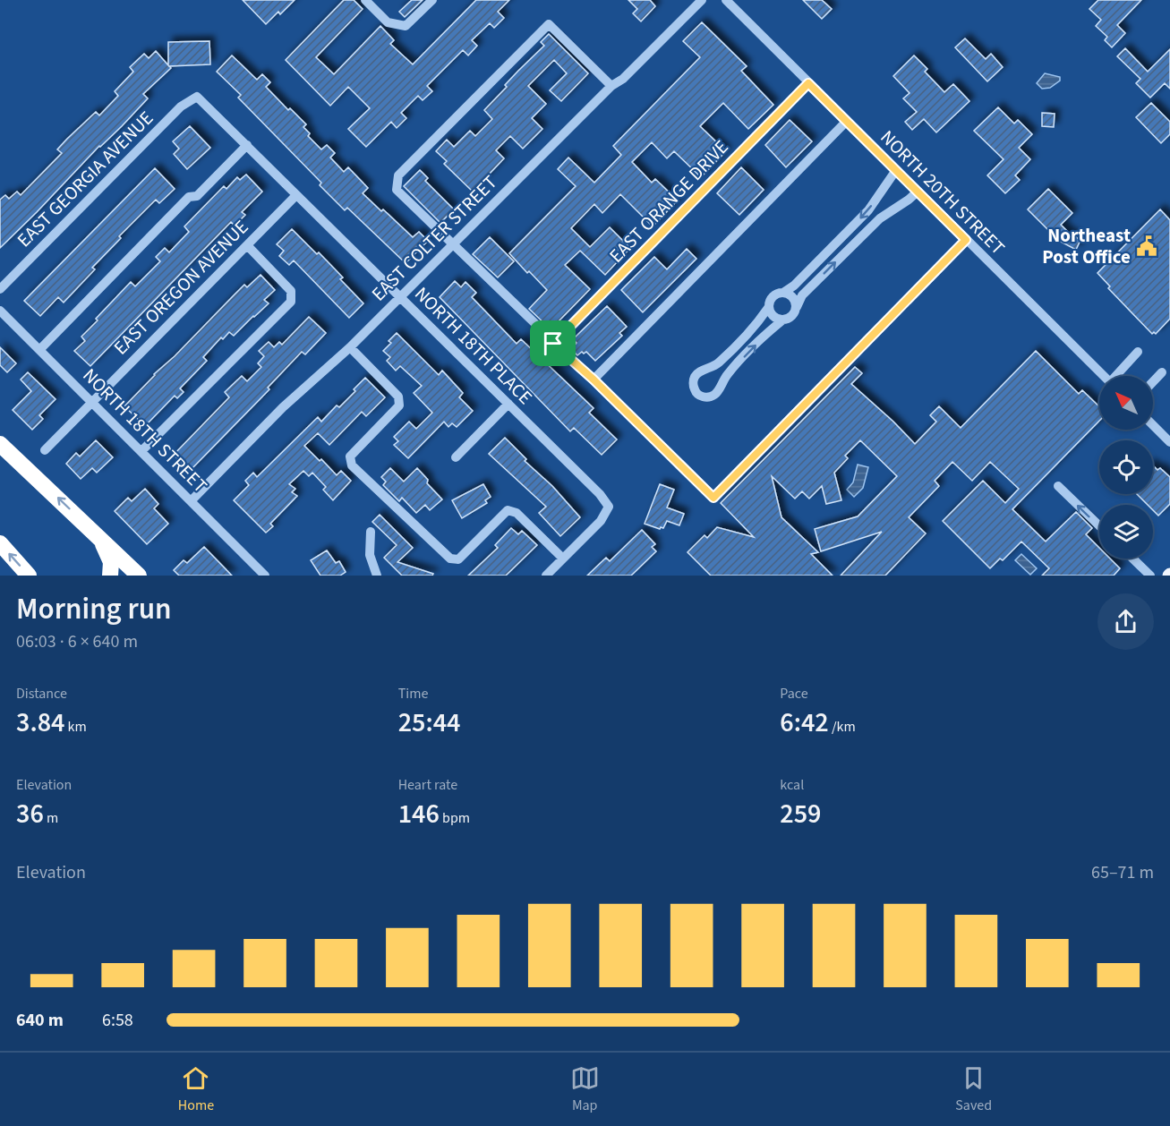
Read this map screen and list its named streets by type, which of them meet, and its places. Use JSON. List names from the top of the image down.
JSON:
{
  "streets": {
    "street": [
      "EAST GEORGIA AVENUE",
      "NORTH 20TH STREET",
      "EAST ORANGE DRIVE",
      "EAST COLTER STREET",
      "EAST OREGON AVENUE",
      "NORTH 18TH PLACE",
      "NORTH 18TH STREET"
    ]
  },
  "crossings": [
    ["EAST GEORGIA AVENUE", "NORTH 18TH PLACE"],
    ["NORTH 20TH STREET", "EAST ORANGE DRIVE"],
    ["EAST COLTER STREET", "NORTH 18TH PLACE"],
    ["EAST COLTER STREET", "NORTH 18TH STREET"],
    ["EAST OREGON AVENUE", "NORTH 18TH PLACE"],
    ["EAST OREGON AVENUE", "NORTH 18TH STREET"]
  ],
  "places": {
    "public building": ["Northeast Post Office"]
  },
  "north": "top left",
  "page": {
    "heading": ["Morning run", "06:03 · 6 × 640 m"],
    "stats": [
      ["Distance", "3.84 km"],
      ["Time", "25:44"],
      ["Pace", "6:42 /km"],
      ["Elevation", "36 m"],
      ["Heart rate", "146 bpm"],
      ["kcal", "259"]
    ],
    "chart": ["Elevation", "65–71 m"],
    "list": [
      {
        "name": "640 m",
        "note": "6:58"
      }
    ],
    "tabs": ["Home", "Map", "Saved"]
  }
}
